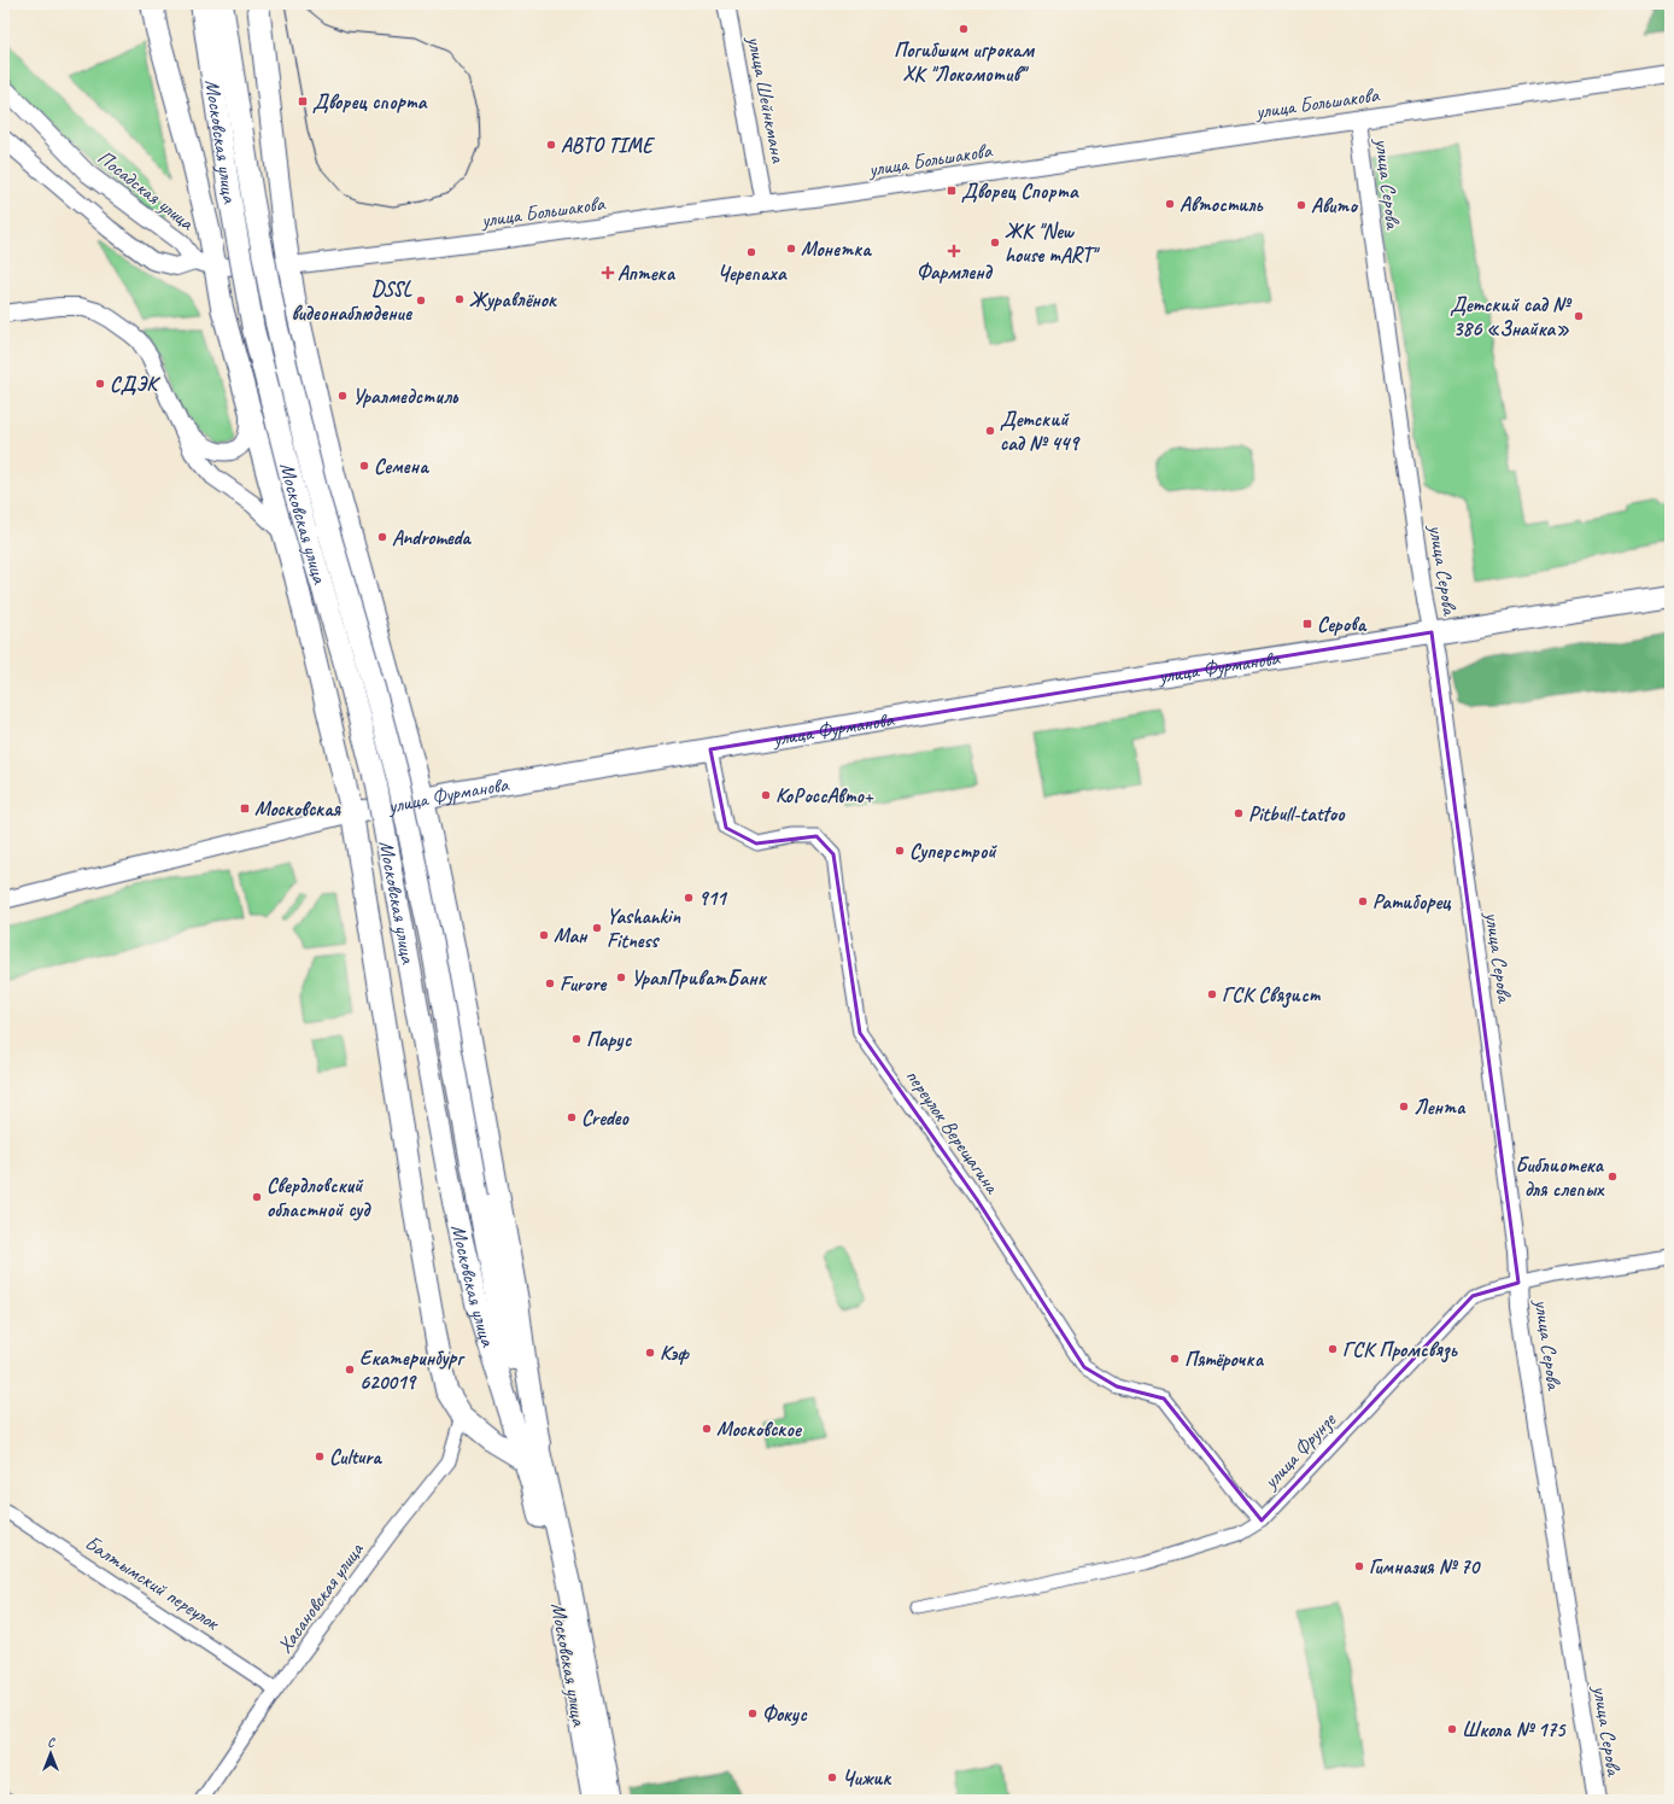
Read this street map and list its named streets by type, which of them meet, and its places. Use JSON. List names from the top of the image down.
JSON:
{
  "streets": {
    "main road": ["Московская улица", "улица Фурманова"],
    "street": [
      "улица Шейнкмана",
      "улица Большакова",
      "улица Серова",
      "Посадская улица",
      "переулок Верещагина",
      "улица Фрунзе",
      "Балтымский переулок",
      "Хасановская улица"
    ]
  },
  "crossings": [
    ["улица Шейнкмана", "улица Большакова"],
    ["улица Большакова", "Московская улица"],
    ["улица Большакова", "улица Серова"],
    ["улица Большакова", "Посадская улица"],
    ["Московская улица", "улица Фурманова"],
    ["Московская улица", "Хасановская улица"],
    ["улица Серова", "улица Фурманова"],
    ["улица Серова", "улица Фрунзе"],
    ["улица Фурманова", "переулок Верещагина"],
    ["переулок Верещагина", "улица Фрунзе"],
    ["Балтымский переулок", "Хасановская улица"]
  ],
  "places": {
    "other": [
      "Погибшим игрокам ХК \"Локомотив\"",
      "АВТО TIME",
      "Автостиль",
      "Авито",
      "ЖК \"New house mART\"",
      "Монетка",
      "Черепаха",
      "Журавлёнок",
      "DSSL видеонаблюдение",
      "Детский сад № 386 «Знайка»",
      "СДЭК",
      "Уралмедстиль",
      "Детский сад № 449",
      "Семена",
      "Andromeda",
      "КоРоссАвто+",
      "Pitbull-tattoo",
      "Суперстрой",
      "911",
      "Ратиборец",
      "Yashankin Fitness",
      "Ман",
      "УралПриватБанк",
      "Furore",
      "ГСК Связист",
      "Парус",
      "Лента",
      "Credeo",
      "Библиотека для слепых",
      "Свердловский областной суд",
      "ГСК Промсвязь",
      "Кэф",
      "Пятёрочка",
      "Екатеринбург 620019",
      "Московское",
      "Cultura",
      "Гимназия № 70",
      "Фокус",
      "Школа № 175",
      "Чижик"
    ],
    "transit": [
      "Дворец спорта",
      "Дворец Спорта",
      "Серова",
      "Московская"
    ],
    "health": ["Фармленд", "Аптека"]
  },
  "north": "top"
}
